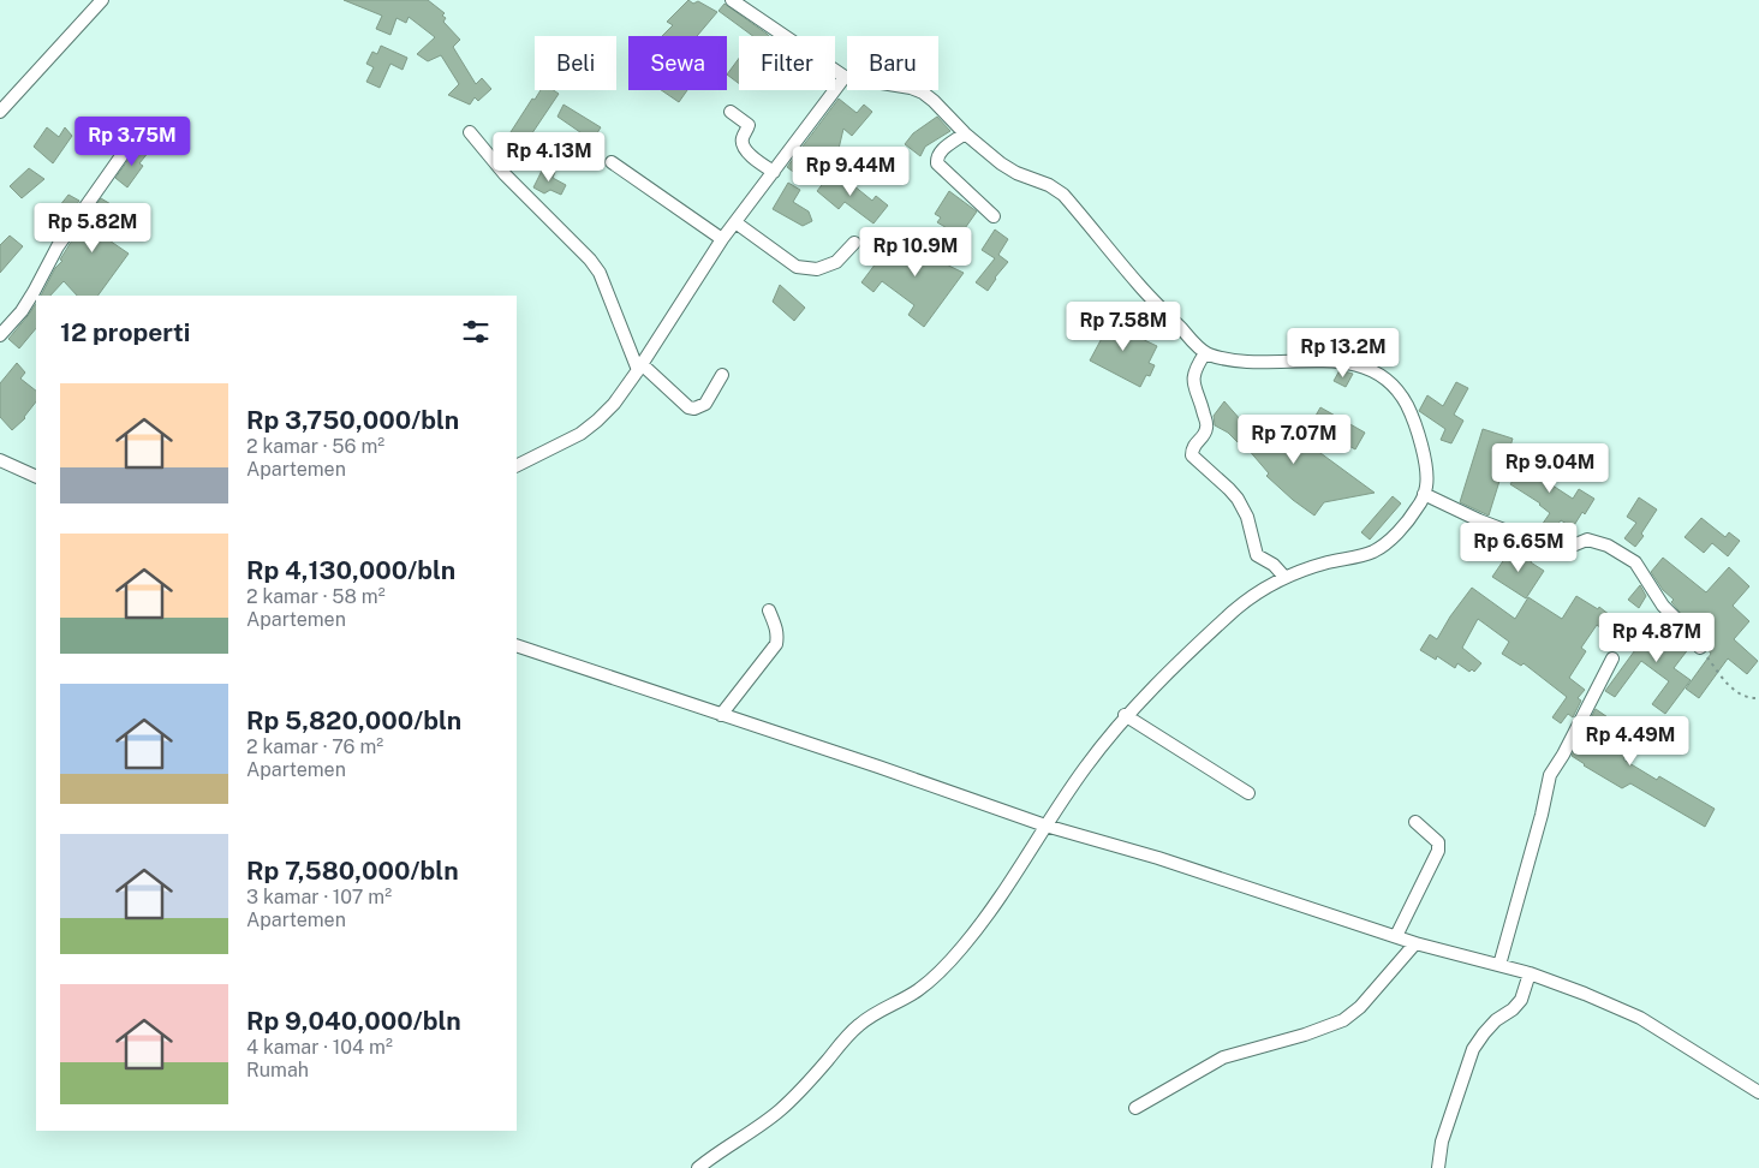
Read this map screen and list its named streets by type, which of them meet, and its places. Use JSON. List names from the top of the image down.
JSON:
{
  "page": {
    "chip": [
      "Beli",
      "Sewa",
      "Filter",
      "Baru"
    ],
    "price": [
      "Rp 3.75M",
      "Rp 4.13M",
      "Rp 9.44M",
      "Rp 5.82M",
      "Rp 10.9M",
      "Rp 7.58M",
      "Rp 13.2M",
      "Rp 7.07M",
      "Rp 9.04M",
      "Rp 6.65M",
      "Rp 4.87M",
      "Rp 4.49M"
    ],
    "heading": "12 properti",
    "list": [
      {
        "name": "Rp 3,750,000/bln",
        "note": "2 kamar · 56 m² · Apartemen"
      },
      {
        "name": "Rp 4,130,000/bln",
        "note": "2 kamar · 58 m² · Apartemen"
      },
      {
        "name": "Rp 5,820,000/bln",
        "note": "2 kamar · 76 m² · Apartemen"
      },
      {
        "name": "Rp 7,580,000/bln",
        "note": "3 kamar · 107 m² · Apartemen"
      },
      {
        "name": "Rp 9,040,000/bln",
        "note": "4 kamar · 104 m² · Rumah"
      }
    ]
  }
}
